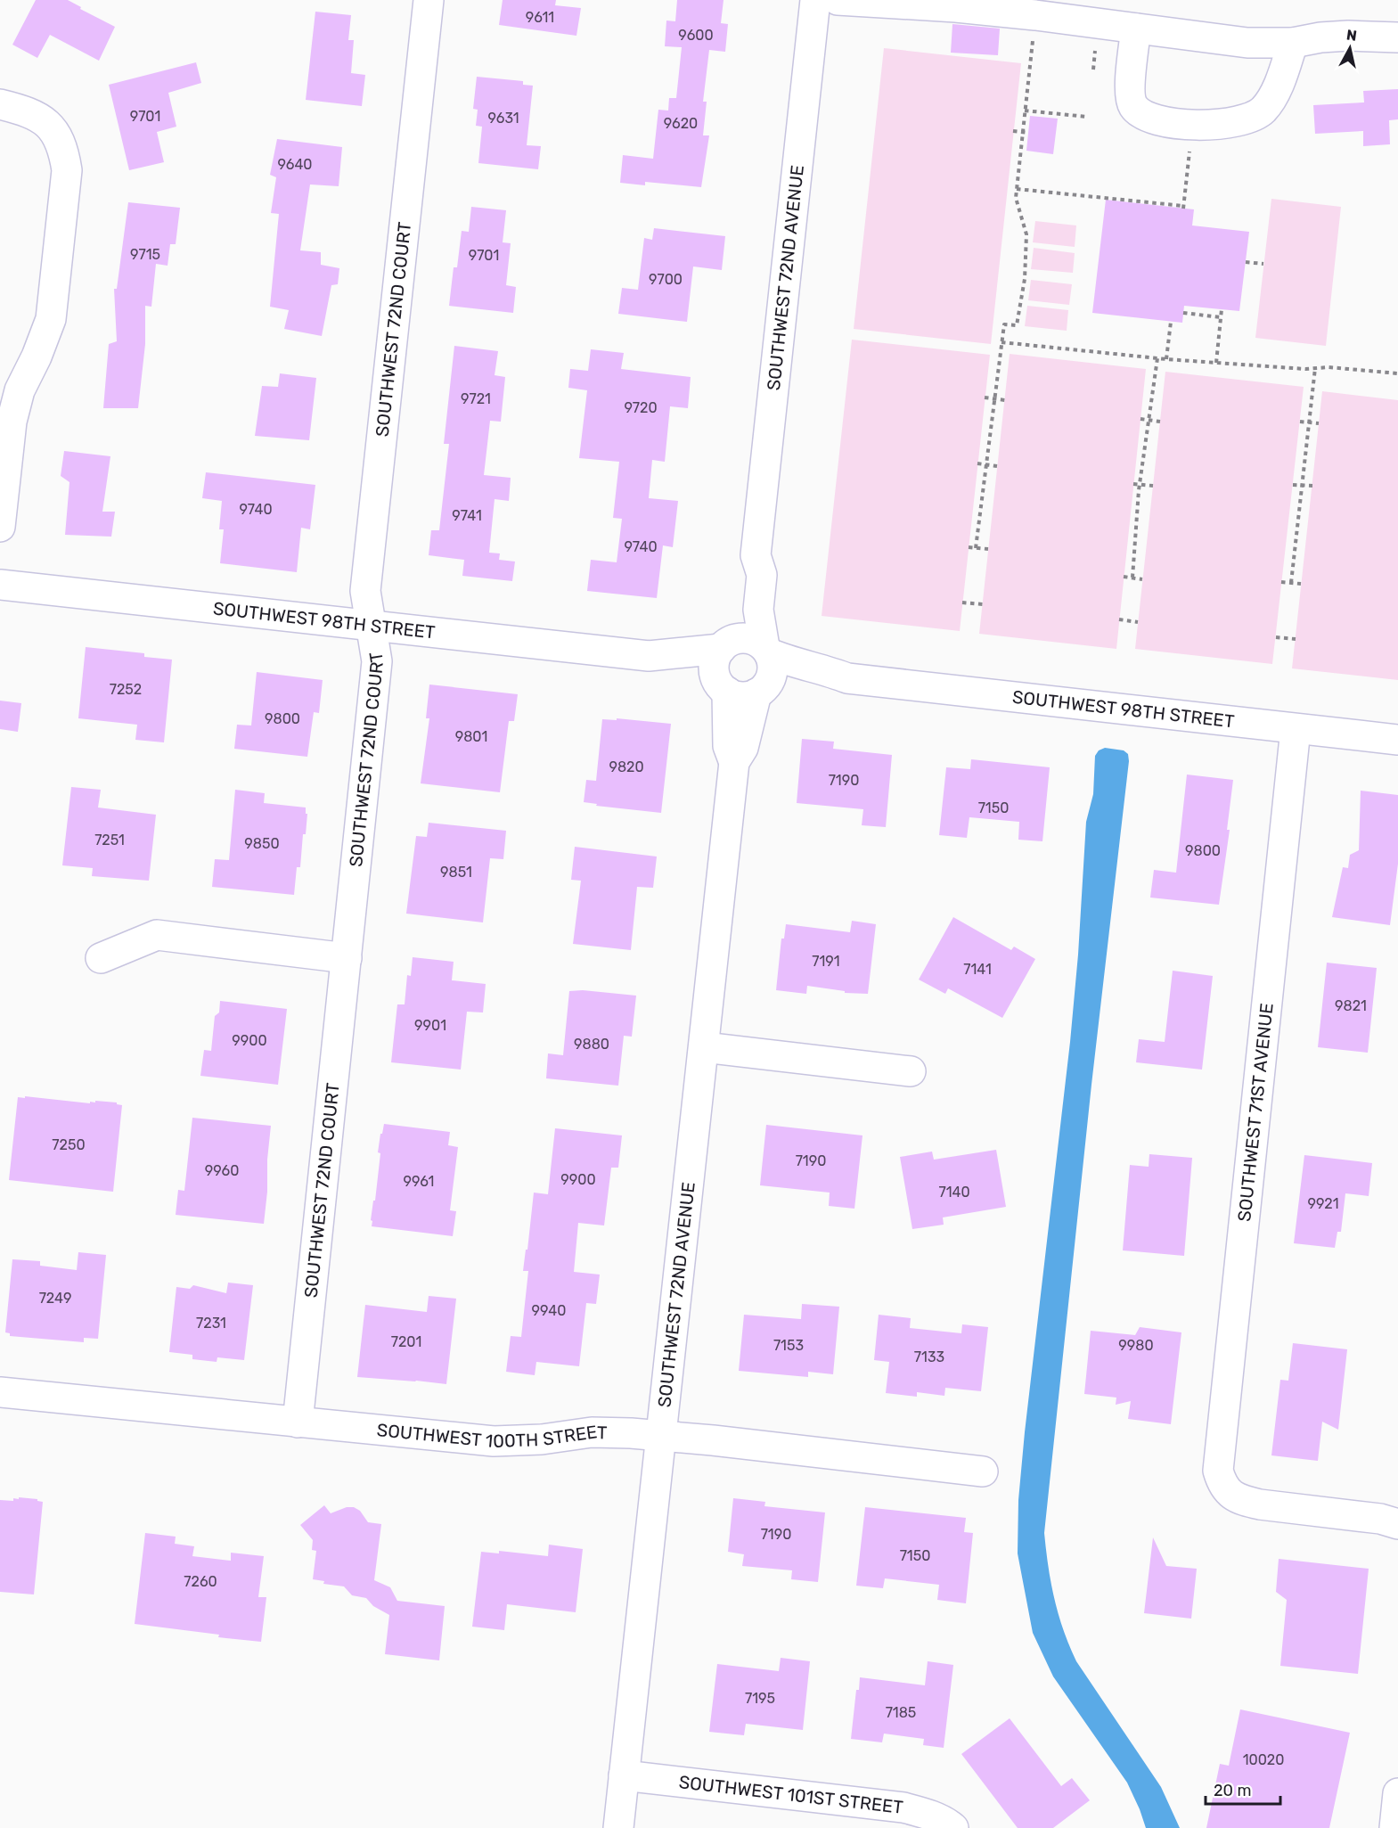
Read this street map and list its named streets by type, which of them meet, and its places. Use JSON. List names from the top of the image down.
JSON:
{
  "streets": {
    "street": [
      "SOUTHWEST 72ND AVENUE",
      "SOUTHWEST 72ND COURT",
      "SOUTHWEST 98TH STREET",
      "SOUTHWEST 71ST AVENUE",
      "SOUTHWEST 100TH STREET",
      "SOUTHWEST 101ST STREET"
    ]
  },
  "crossings": [
    ["SOUTHWEST 72ND AVENUE", "SOUTHWEST 98TH STREET"],
    ["SOUTHWEST 72ND AVENUE", "SOUTHWEST 100TH STREET"],
    ["SOUTHWEST 72ND AVENUE", "SOUTHWEST 101ST STREET"],
    ["SOUTHWEST 72ND COURT", "SOUTHWEST 98TH STREET"],
    ["SOUTHWEST 72ND COURT", "SOUTHWEST 100TH STREET"],
    ["SOUTHWEST 98TH STREET", "SOUTHWEST 71ST AVENUE"]
  ],
  "house_numbers": [
    "9611",
    "9600",
    "9701",
    "9631",
    "9620",
    "9640",
    "9715",
    "9701",
    "9700",
    "9721",
    "9720",
    "9740",
    "9741",
    "9740",
    "7252",
    "9800",
    "9801",
    "9820",
    "7190",
    "7150",
    "7251",
    "9850",
    "9800",
    "9851",
    "7191",
    "7141",
    "9821",
    "9901",
    "9900",
    "9880",
    "7250",
    "7190",
    "9960",
    "9900",
    "9961",
    "7140",
    "9921",
    "7249",
    "9940",
    "7231",
    "7201",
    "7153",
    "9980",
    "7133",
    "7190",
    "7150",
    "7260",
    "7195",
    "7185",
    "10020"
  ],
  "scale_bar": "20 m",
  "north": "top"
}
